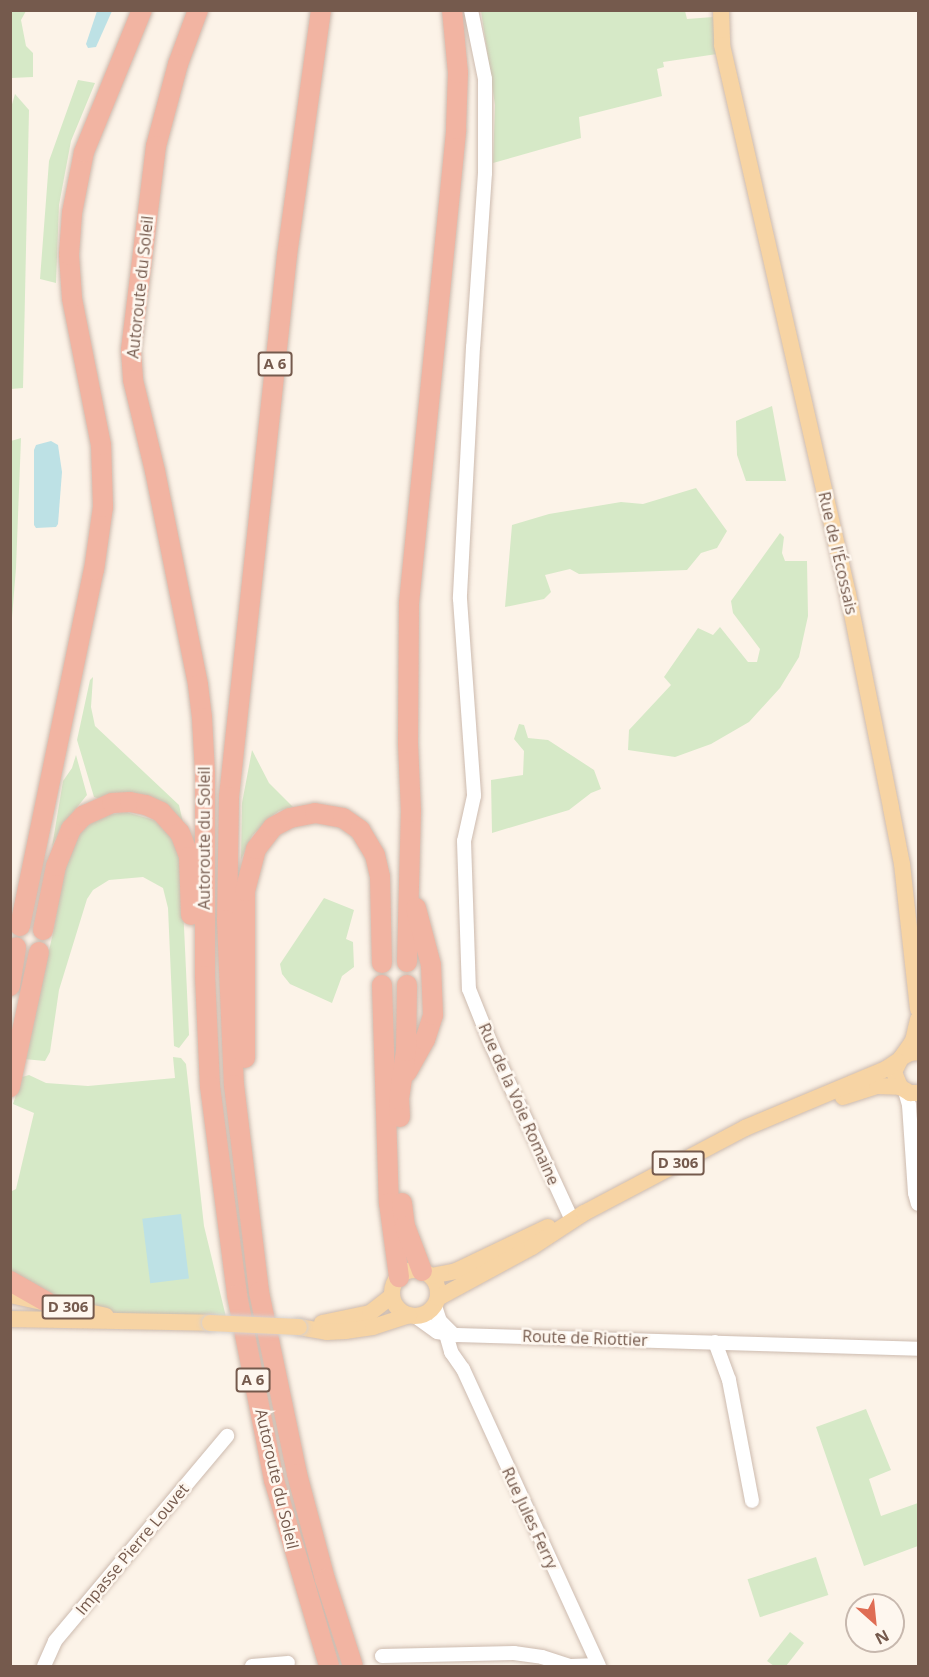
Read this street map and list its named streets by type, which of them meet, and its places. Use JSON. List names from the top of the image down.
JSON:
{
  "streets": {
    "highway": ["Autoroute du Soleil", "A 6"],
    "main road": ["Rue de l'Écossais", "D 306"],
    "street": [
      "Rue de la Voie Romaine",
      "Route de Riottier",
      "Rue Jules Ferry",
      "Impasse Pierre Louvet"
    ]
  },
  "crossings": [
    ["Rue de la Voie Romaine", "D 306"],
    ["D 306", "Route de Riottier"],
    ["Route de Riottier", "Rue Jules Ferry"]
  ],
  "north": "bottom right"
}
